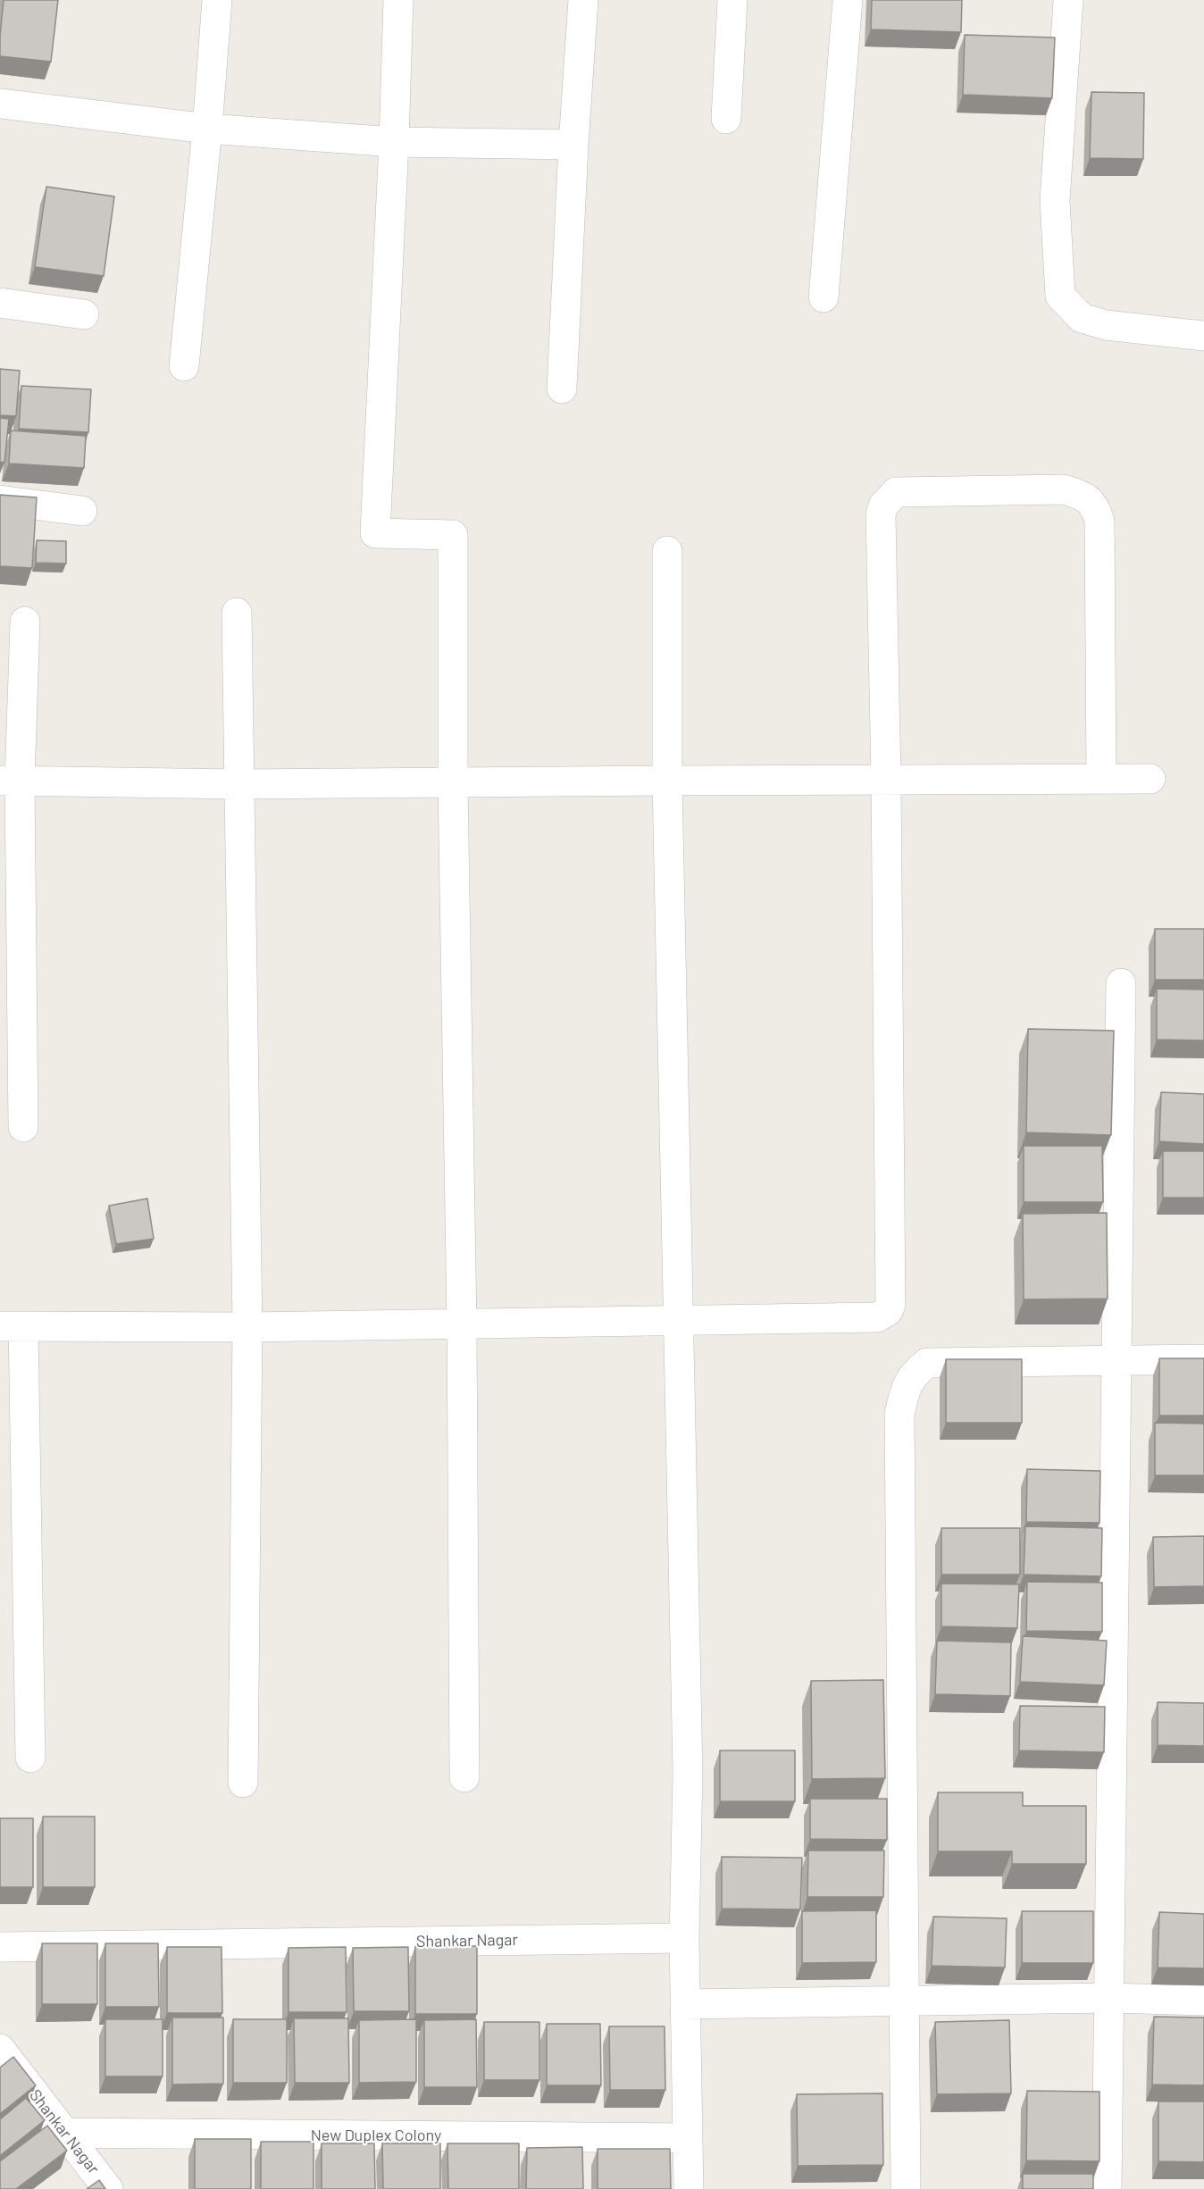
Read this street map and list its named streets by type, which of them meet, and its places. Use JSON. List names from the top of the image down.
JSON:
{
  "streets": {
    "street": ["Shankar Nagar", "New Duplex Colony"]
  },
  "crossings": [
    ["Shankar Nagar", "New Duplex Colony"]
  ]
}
